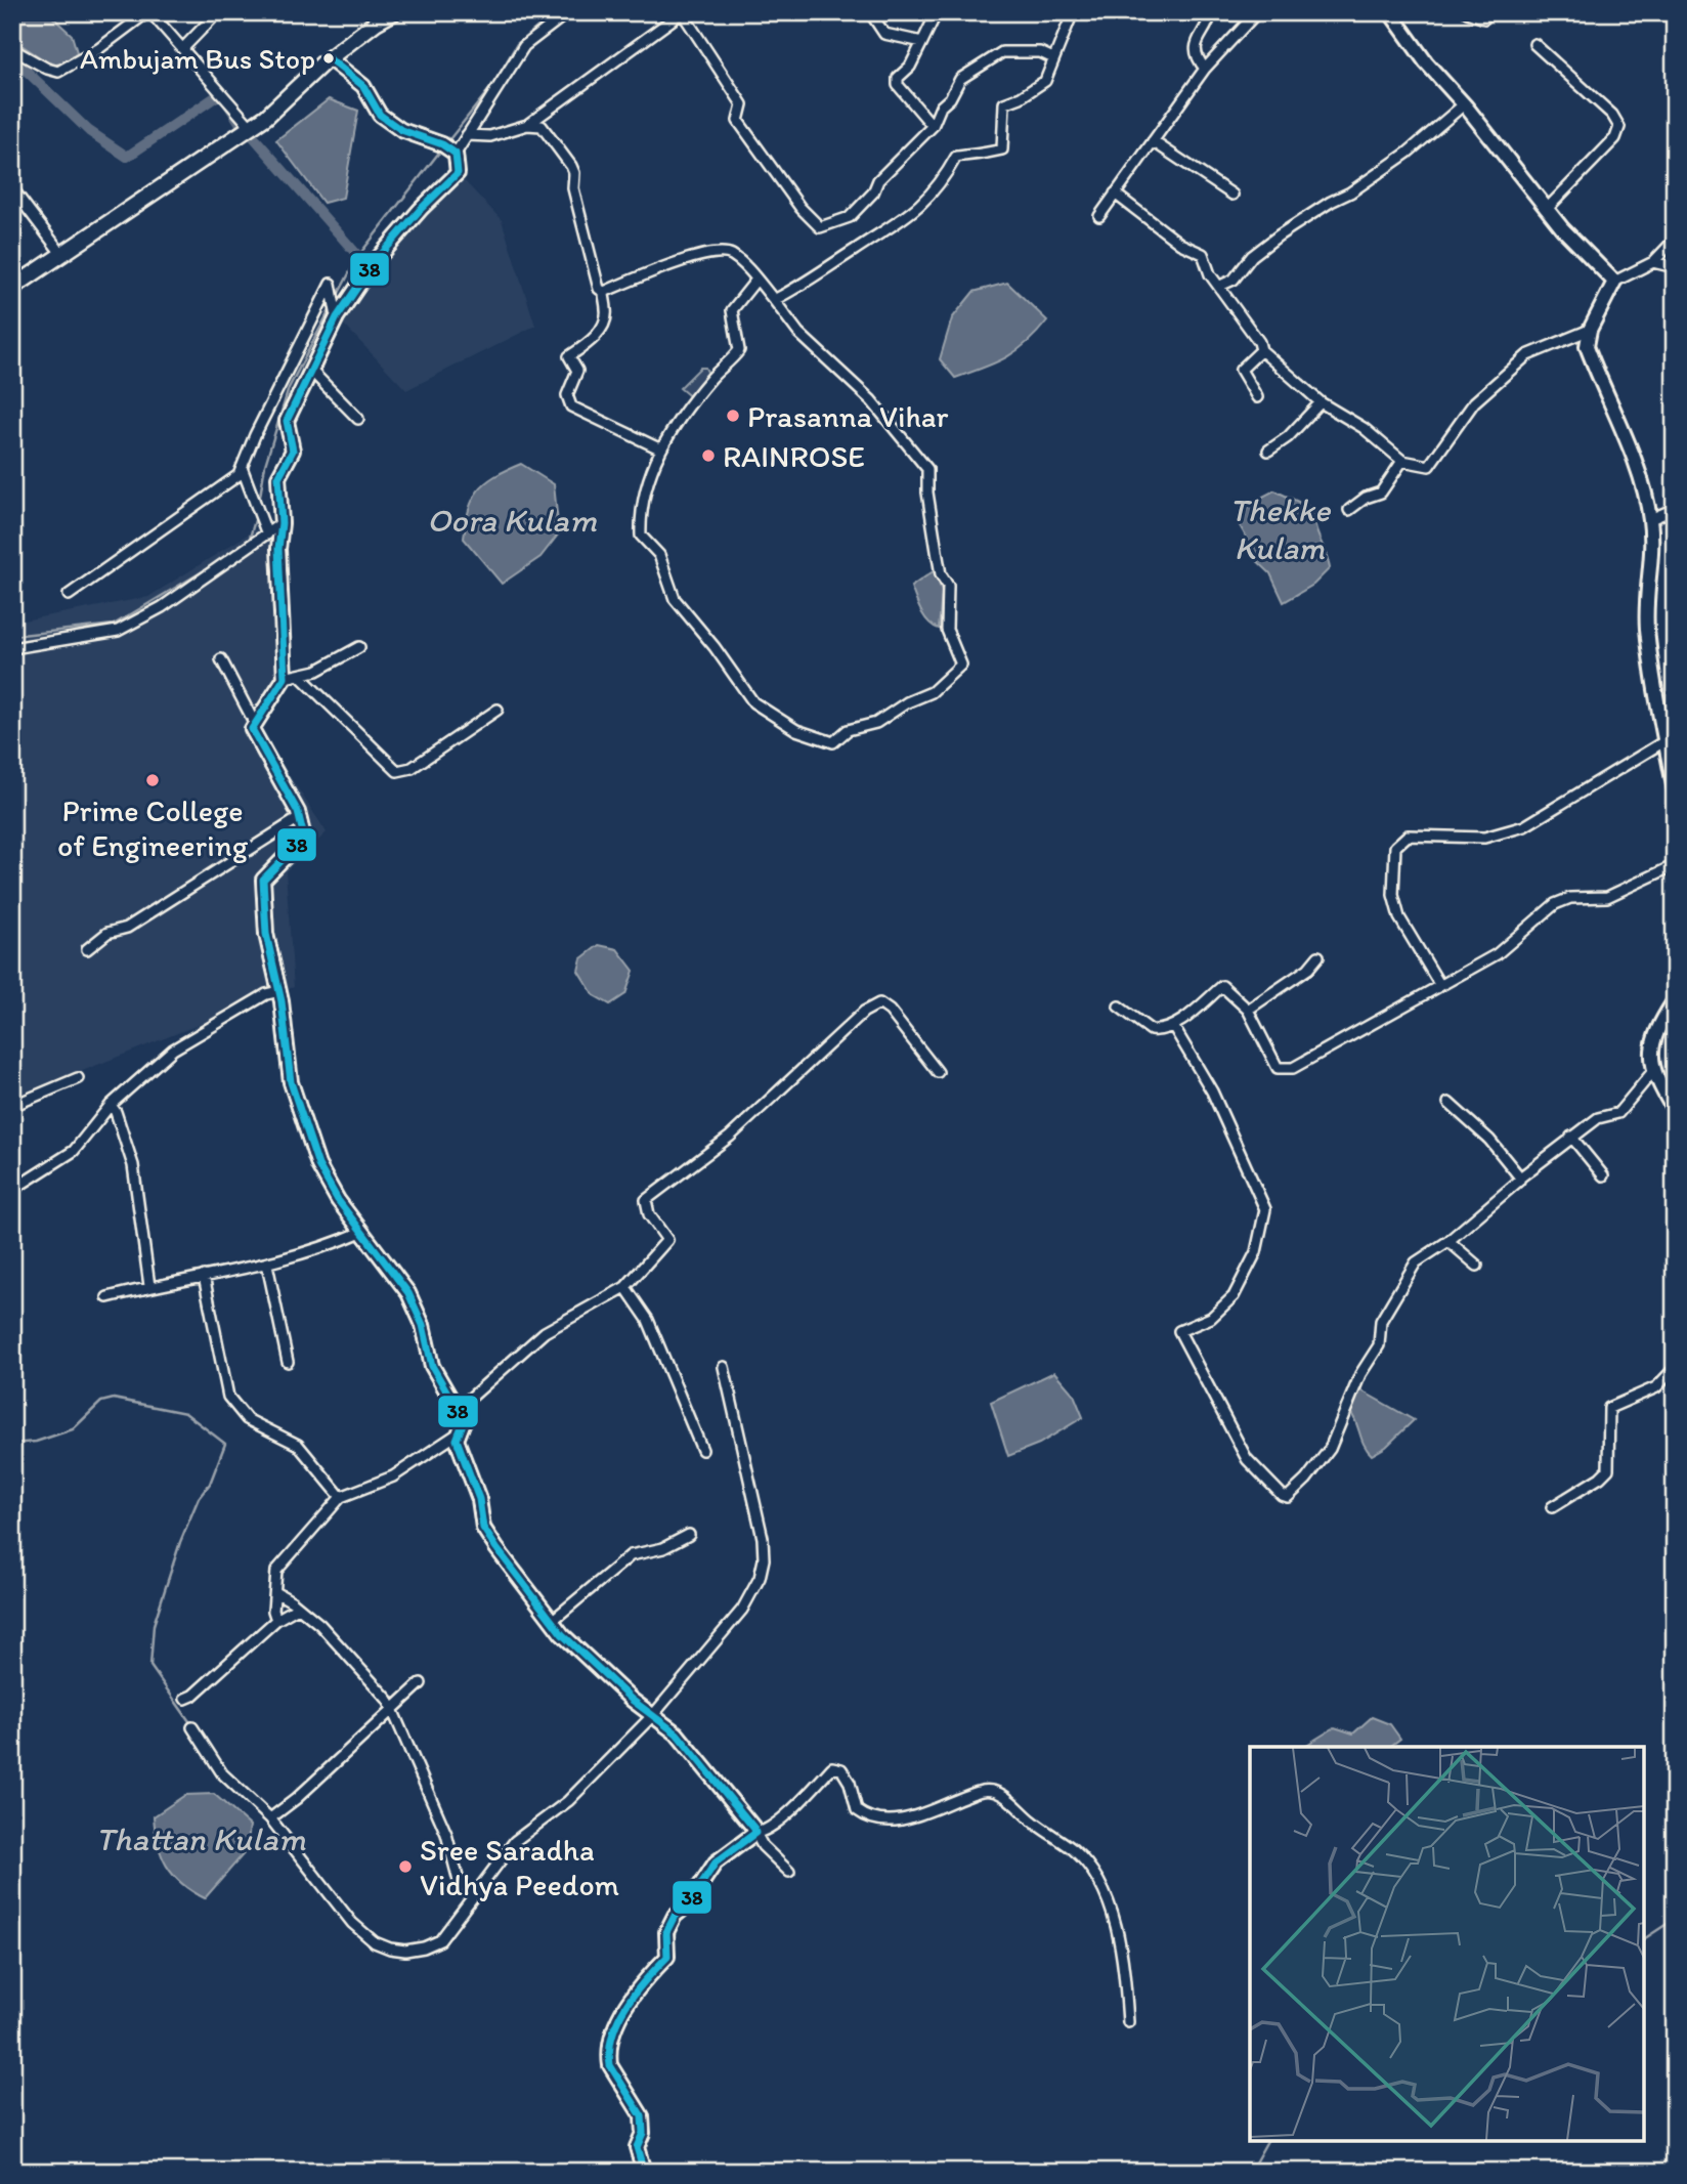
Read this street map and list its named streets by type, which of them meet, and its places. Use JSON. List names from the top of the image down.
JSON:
{
  "water": ["Thekke Kulam", "Oora Kulam", "Thattan Kulam"],
  "places": [
    "Ambujam Bus Stop",
    "Prasanna Vihar",
    "RAINROSE",
    "Prime College of Engineering",
    "Sree Saradha Vidhya Peedom"
  ],
  "lines": ["transit line 38"]
}
